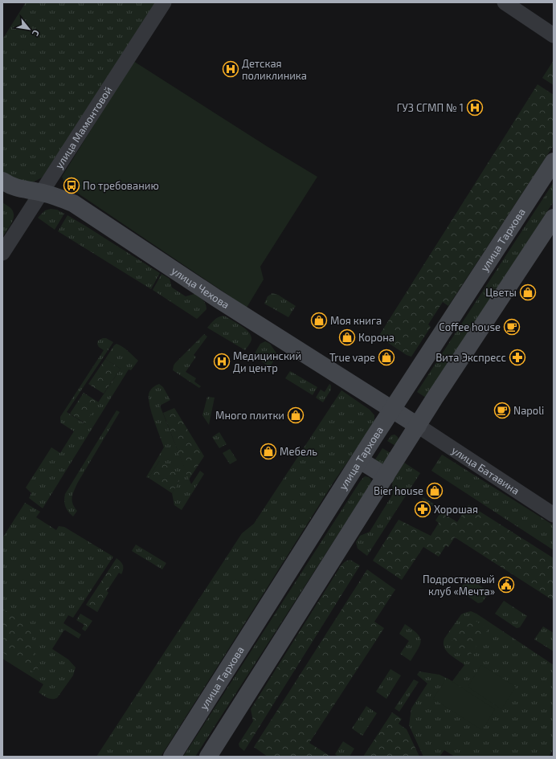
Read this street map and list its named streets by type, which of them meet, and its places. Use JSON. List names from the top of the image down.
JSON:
{
  "streets": {
    "main road": ["улица Тархова", "улица Чехова"],
    "street": ["улица Мамонтовой", "улица Батавина"]
  },
  "crossings": [
    ["улица Мамонтовой", "улица Чехова"],
    ["улица Тархова", "улица Чехова"],
    ["улица Чехова", "улица Батавина"]
  ],
  "places": {
    "hospital": ["Детская поликлиника", "ГУЗ СГМП № 1", "Медицинский Ди центр"],
    "bus stop": ["По требованию"],
    "shop": [
      "Цветы",
      "Моя книга",
      "Корона",
      "True vape",
      "Много плитки",
      "Мебель",
      "Вier house"
    ],
    "cafe": ["Coffee house", "Napoli"],
    "pharmacy": ["Вита Экспресс", "Хорошая"],
    "public building": ["Подростковый клуб «Мечта»"]
  },
  "north": "bottom right"
}
